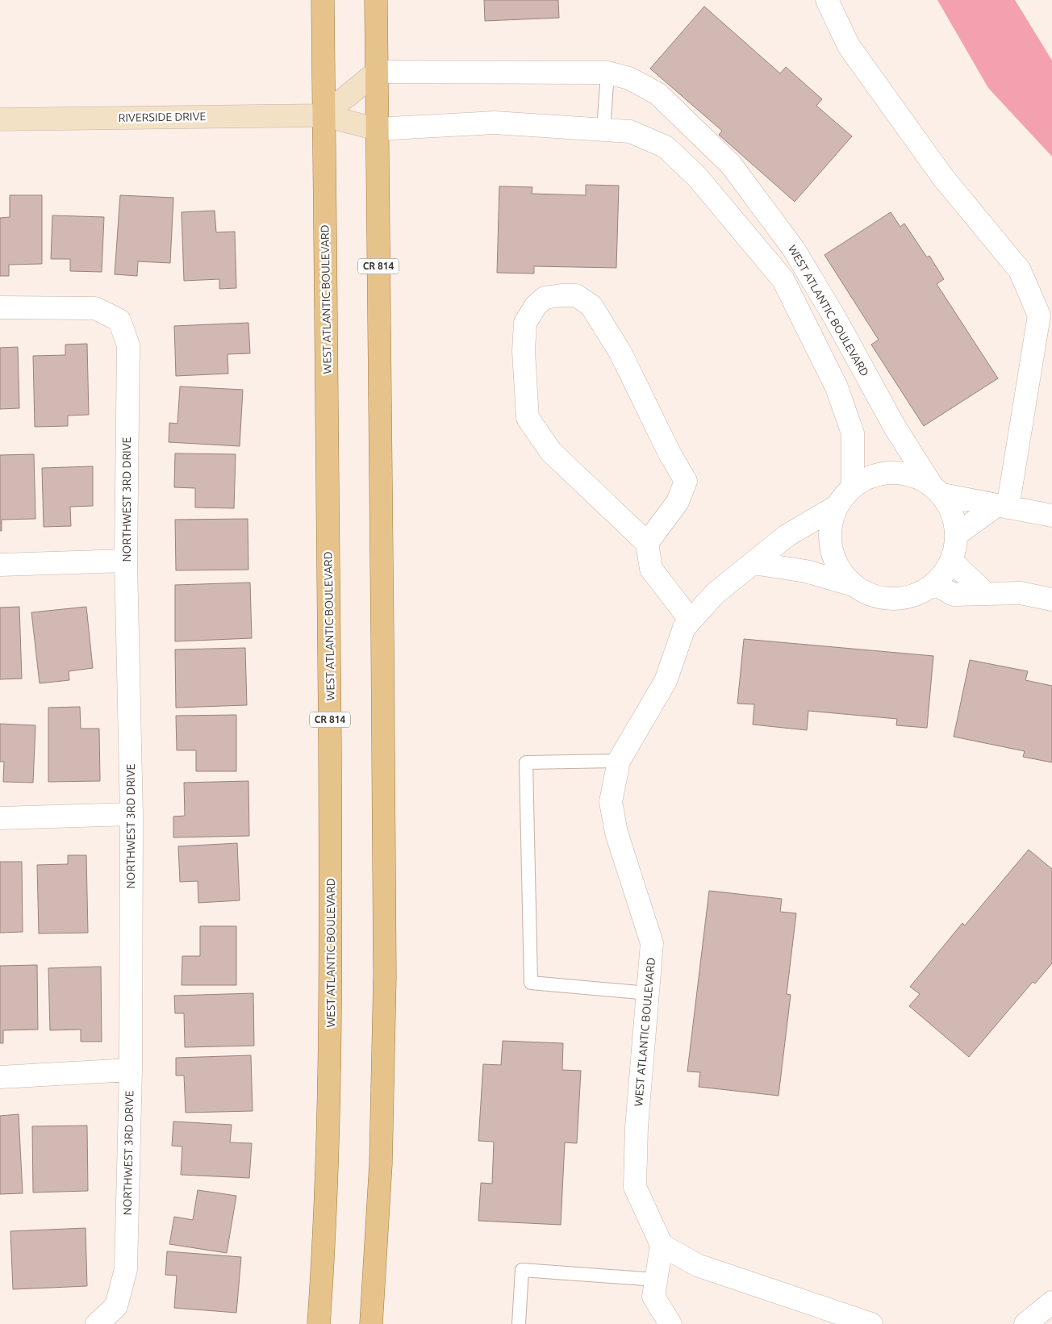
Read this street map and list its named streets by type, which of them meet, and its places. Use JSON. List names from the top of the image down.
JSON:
{
  "streets": {
    "main road": ["CR 814", "WEST ATLANTIC BOULEVARD"],
    "street": ["RIVERSIDE DRIVE", "NORTHWEST 3RD DRIVE"]
  },
  "crossings": [
    ["RIVERSIDE DRIVE", "CR 814"],
    ["RIVERSIDE DRIVE", "WEST ATLANTIC BOULEVARD"],
    ["CR 814", "WEST ATLANTIC BOULEVARD"]
  ]
}
